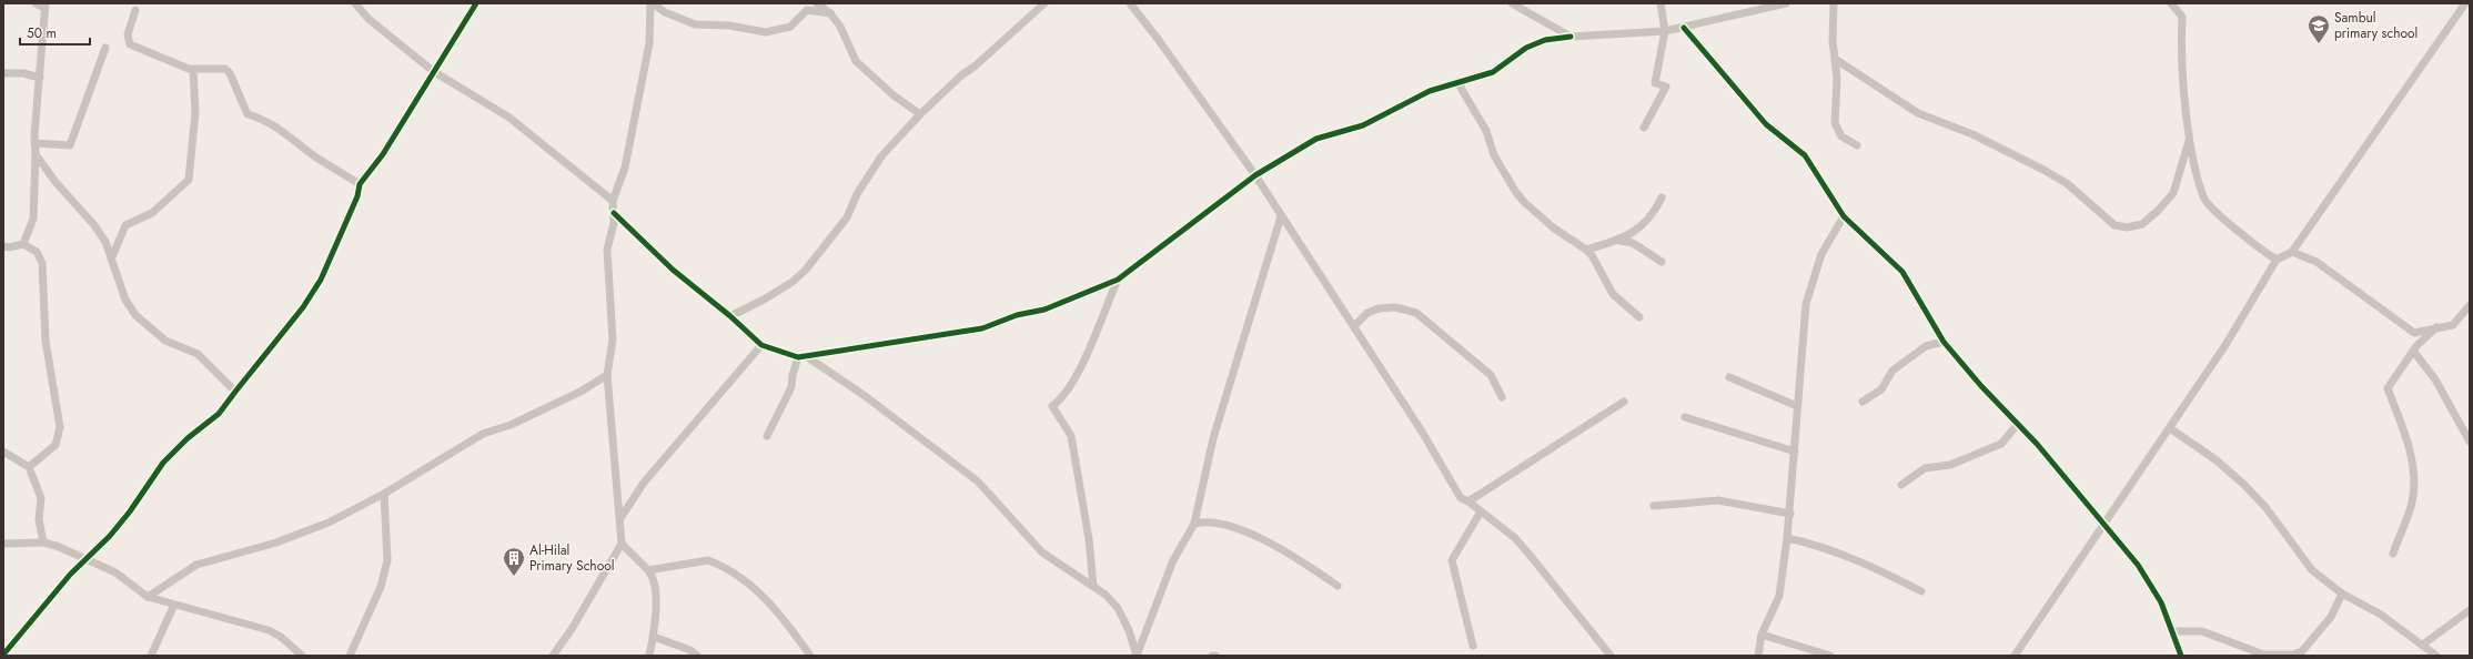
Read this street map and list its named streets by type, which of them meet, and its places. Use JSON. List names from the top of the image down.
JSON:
{
  "places": {
    "school or university": ["Sambul primary school"],
    "building": ["Al-Hilal Primary School"]
  },
  "scale_bar": "50 m"
}
